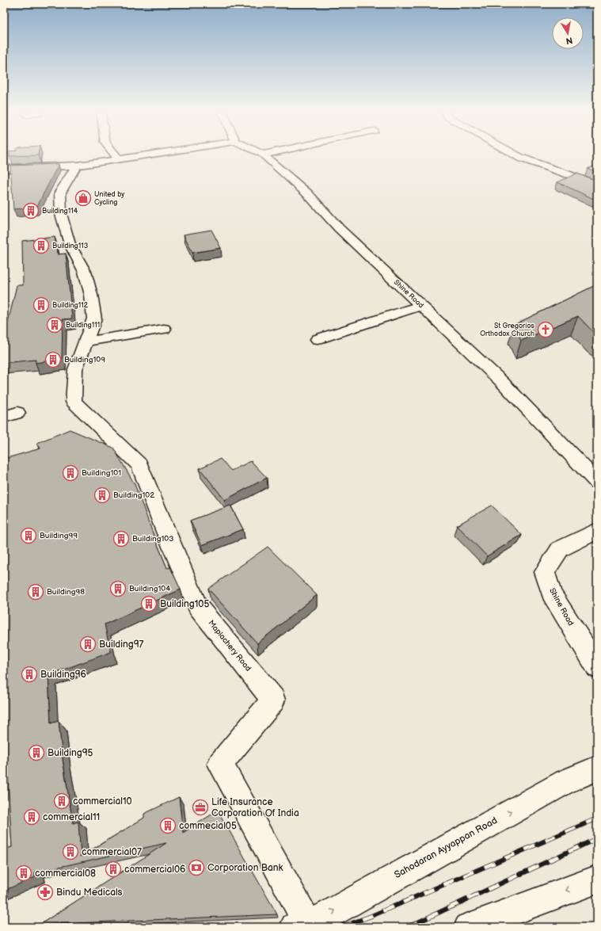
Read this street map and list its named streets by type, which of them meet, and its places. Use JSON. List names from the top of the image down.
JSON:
{
  "streets": {
    "street": ["Shine Road", "Maplachery Road", "Sahodaran Ayyappan Road"]
  },
  "crossings": [
    ["Maplachery Road", "Sahodaran Ayyappan Road"]
  ],
  "places": {
    "shop": ["United by Cycling"],
    "building": [
      "Building114",
      "Building113",
      "Building112",
      "Building111",
      "Building109",
      "Building101",
      "Building102",
      "Building99",
      "Building103",
      "Building104",
      "Building98",
      "Building105",
      "Building97",
      "Building96",
      "Building95",
      "commercial10",
      "commercial11",
      "commecial05",
      "commercial07",
      "commercial06",
      "commercial08"
    ],
    "church": ["St Gregorios Orthodox Church"],
    "office": ["Life Insurance Corporation Of India"],
    "bank": ["Corporation Bank"],
    "pharmacy": ["Bindu Medicals"]
  },
  "north": "bottom"
}
